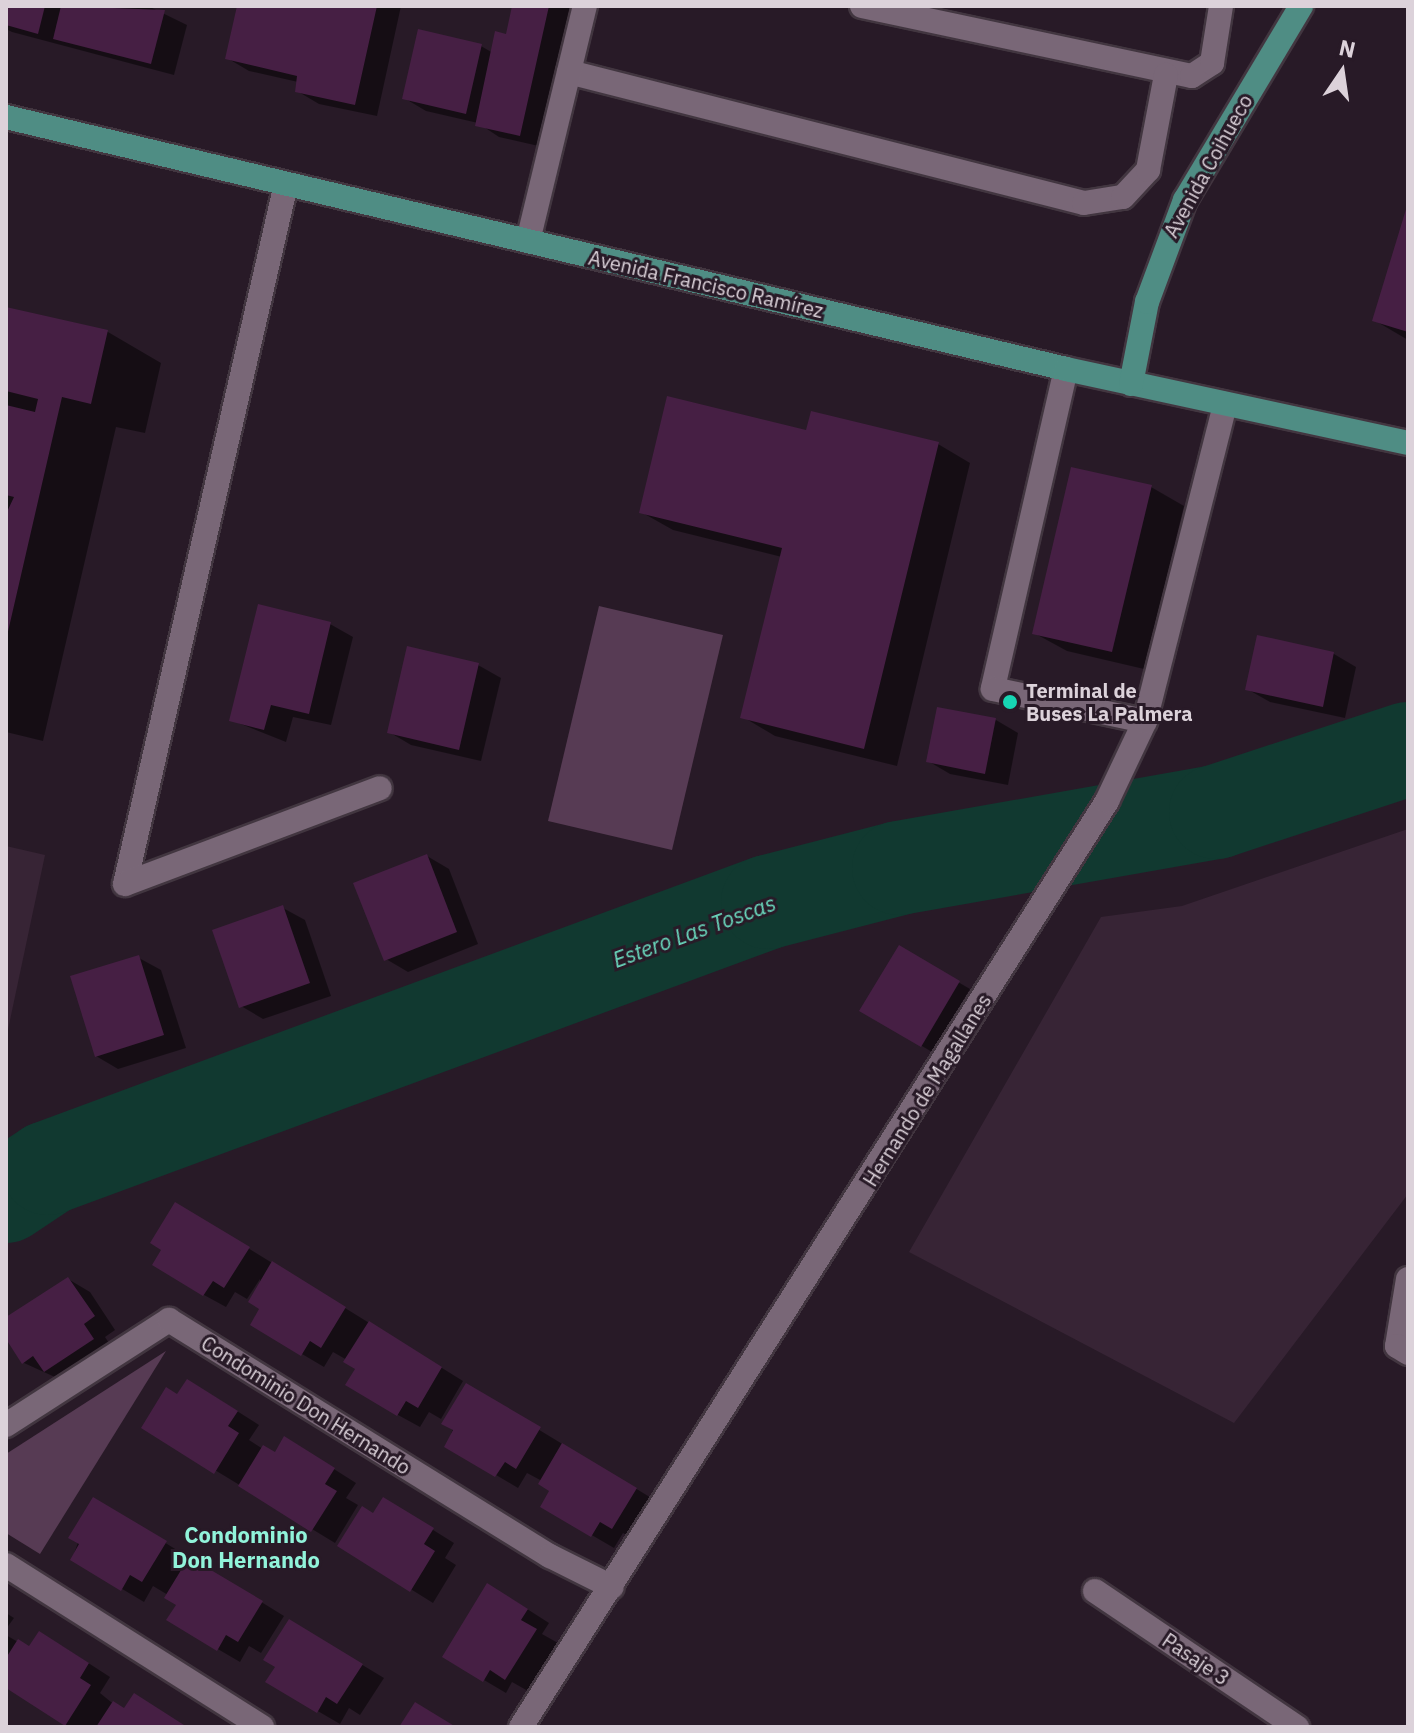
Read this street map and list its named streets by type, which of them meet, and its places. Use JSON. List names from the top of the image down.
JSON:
{
  "streets": {
    "main road": ["Avenida Coihueco", "Avenida Francisco Ramírez"],
    "street": ["Hernando de Magallanes", "Condominio Don Hernando", "Pasaje 3"]
  },
  "crossings": [
    ["Avenida Coihueco", "Avenida Francisco Ramírez"],
    ["Avenida Francisco Ramírez", "Hernando de Magallanes"],
    ["Hernando de Magallanes", "Condominio Don Hernando"]
  ],
  "districts": ["Condominio Don Hernando"],
  "water": ["Estero Las Toscas"],
  "places": ["Terminal de Buses La Palmera"],
  "north": "top"
}
